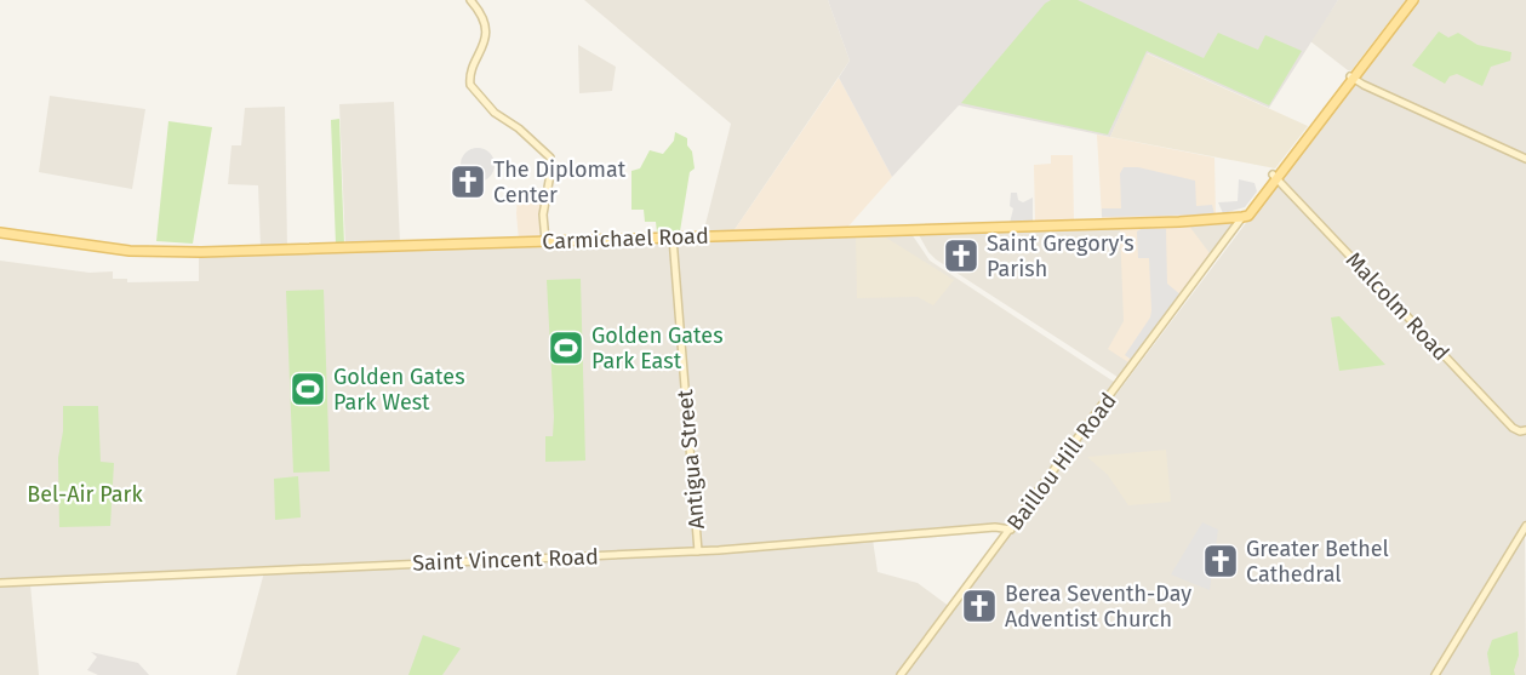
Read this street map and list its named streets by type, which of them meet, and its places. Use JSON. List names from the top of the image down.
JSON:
{
  "streets": {
    "main road": ["Carmichael Road", "Baillou Hill Road"],
    "street": ["Malcolm Road", "Antigua Street", "Saint Vincent Road"]
  },
  "crossings": [
    ["Carmichael Road", "Antigua Street"],
    ["Carmichael Road", "Baillou Hill Road"],
    ["Malcolm Road", "Baillou Hill Road"],
    ["Antigua Street", "Saint Vincent Road"],
    ["Baillou Hill Road", "Saint Vincent Road"]
  ],
  "parks": ["Bel-Air Park"],
  "places": {
    "church": [
      "The Diplomat Center",
      "Saint Gregory's Parish",
      "Greater Bethel Cathedral",
      "Berea Seventh-Day Adventist Church"
    ],
    "sports": ["Golden Gates Park East", "Golden Gates Park West"]
  }
}
